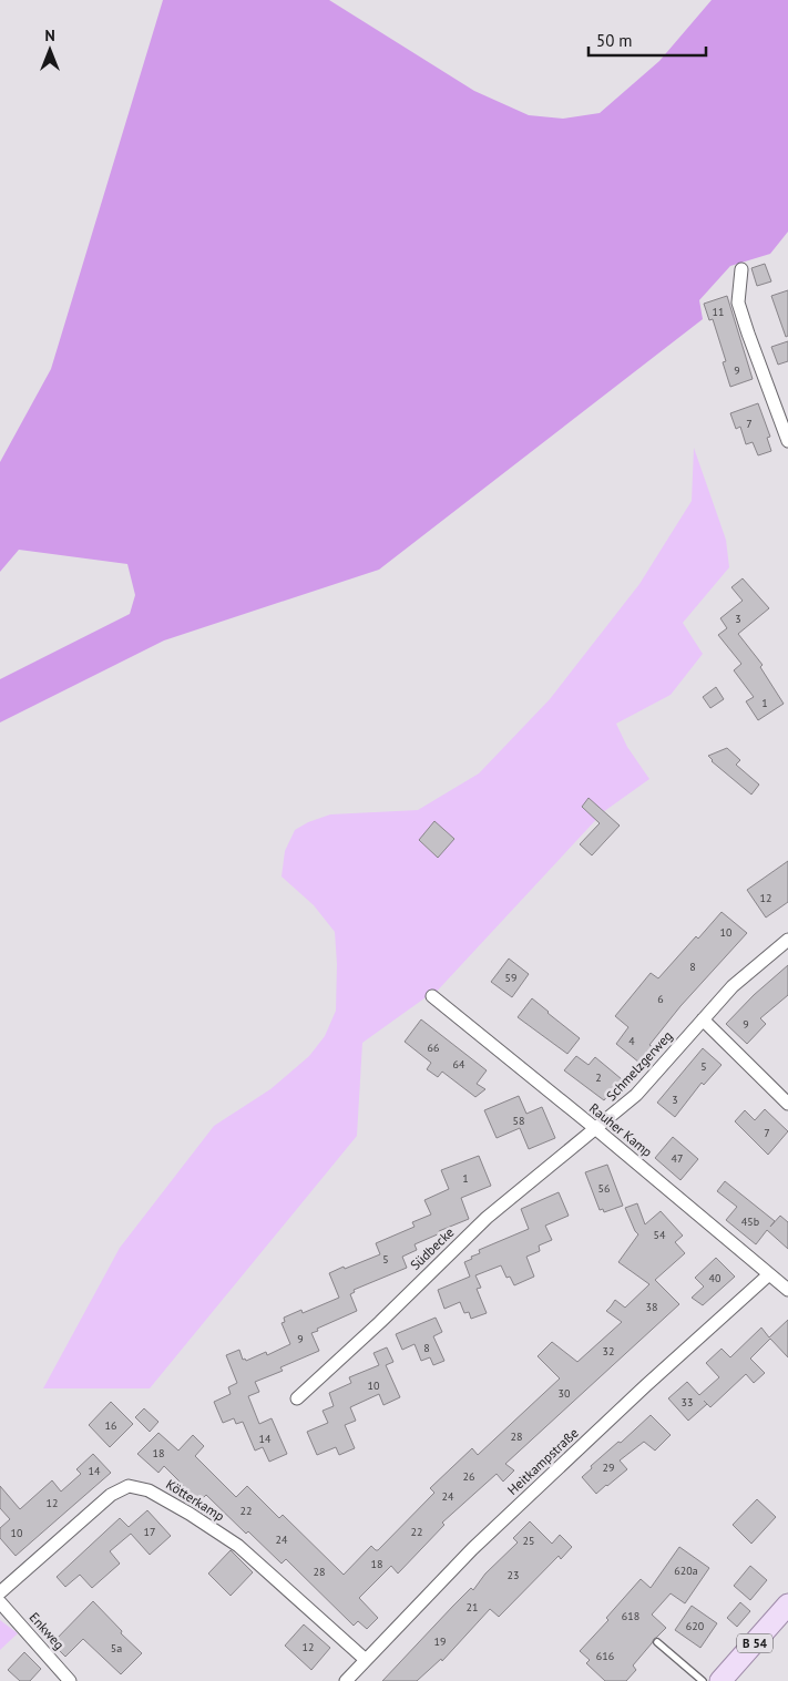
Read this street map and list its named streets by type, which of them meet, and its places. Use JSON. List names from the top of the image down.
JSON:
{
  "streets": {
    "main road": ["B 54"],
    "street": [
      "Schmelzgerweg",
      "Rauher Kamp",
      "Südbecke",
      "Heitkampstraße",
      "Kötterkamp",
      "Enkweg"
    ]
  },
  "crossings": [
    ["Schmelzgerweg", "Rauher Kamp"],
    ["Schmelzgerweg", "Südbecke"],
    ["Rauher Kamp", "Südbecke"],
    ["Rauher Kamp", "Heitkampstraße"],
    ["Heitkampstraße", "Kötterkamp"]
  ],
  "house_numbers": [
    "11",
    "9",
    "7",
    "3",
    "1",
    "12",
    "10",
    "8",
    "59",
    "6",
    "9",
    "4",
    "66",
    "64",
    "5",
    "2",
    "3",
    "58",
    "7",
    "47",
    "1",
    "56",
    "45b",
    "54",
    "5",
    "40",
    "38",
    "9",
    "8",
    "32",
    "10",
    "30",
    "33",
    "16",
    "28",
    "14",
    "18",
    "29",
    "14",
    "26",
    "24",
    "12",
    "22",
    "17",
    "22",
    "10",
    "24",
    "25",
    "18",
    "620a",
    "28",
    "23",
    "21",
    "618",
    "620",
    "19",
    "12",
    "5a",
    "616"
  ],
  "scale_bar": "50 m",
  "north": "top"
}
